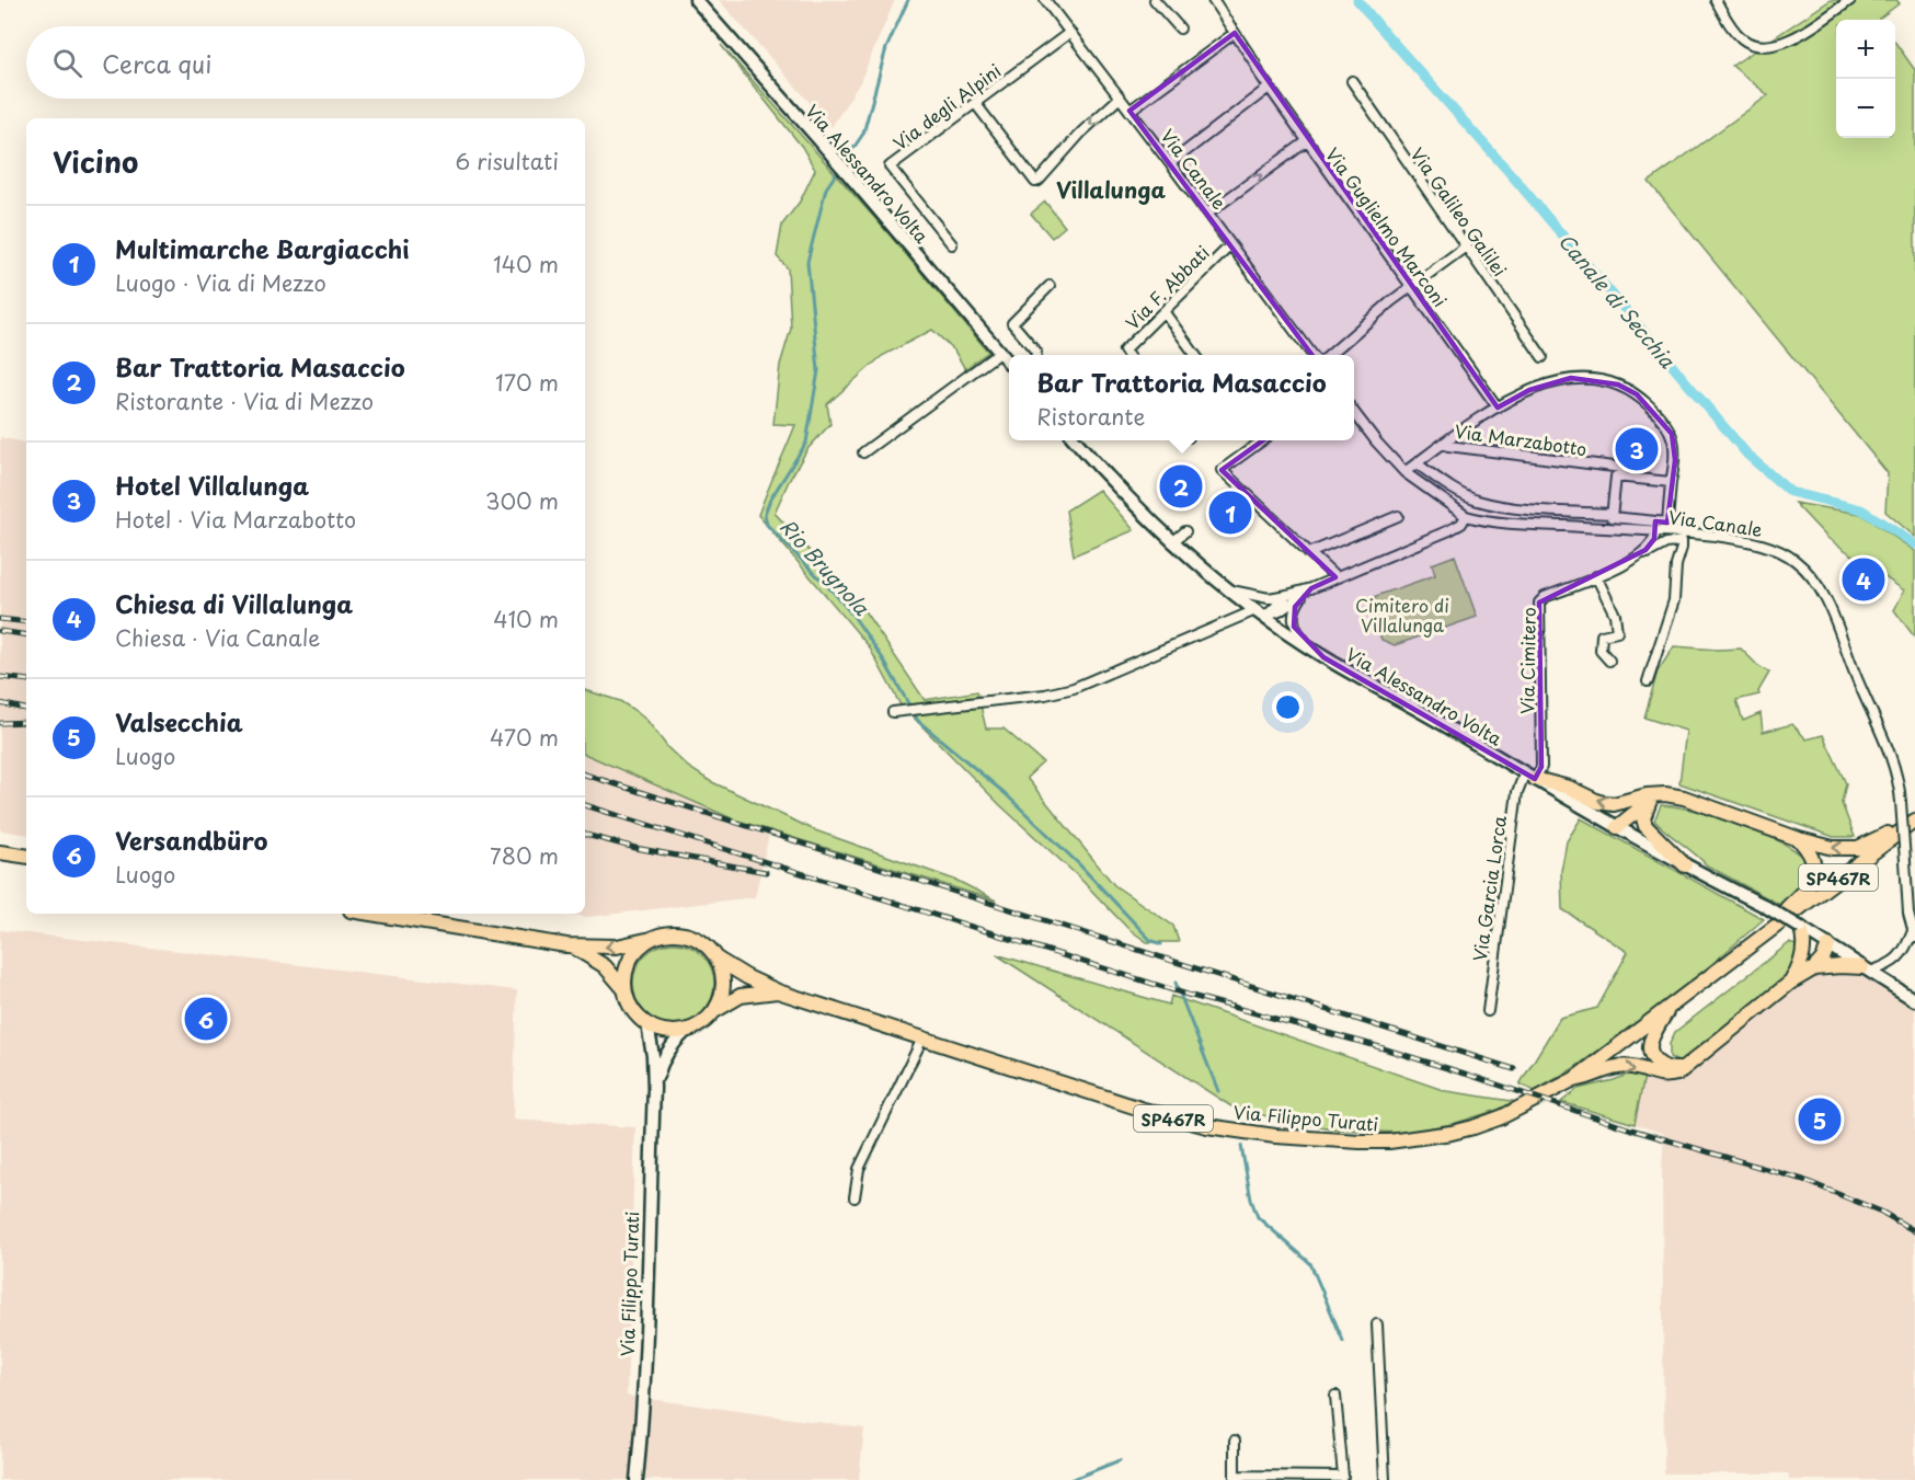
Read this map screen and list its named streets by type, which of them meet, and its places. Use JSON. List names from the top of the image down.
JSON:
{
  "streets": {
    "main road": ["Via Alessandro Volta", "SP467R", "Via Filippo Turati"],
    "street": [
      "Via degli Alpini",
      "Via Canale",
      "Via Galileo Galilei",
      "Via Guglielmo Marconi",
      "Via F. Abbati",
      "Via Marzabotto",
      "Via Cimitero",
      "Via Garcia Lorca"
    ]
  },
  "crossings": [
    ["Via degli Alpini", "Via Canale"],
    ["Via Canale", "Via F. Abbati"],
    ["Via Canale", "Via Cimitero"],
    ["Via Alessandro Volta", "Via Cimitero"],
    ["Via Alessandro Volta", "Via Garcia Lorca"],
    ["Via Cimitero", "Via Garcia Lorca"],
    ["SP467R", "Via Filippo Turati"]
  ],
  "districts": ["Villalunga"],
  "water": ["Canale di Secchia", "Rio Brugnola"],
  "parks": ["Cimitero di Villalunga"],
  "page": {
    "map_buttons": ["+", "−"],
    "search": "Cerca qui",
    "heading": ["Vicino", "6 risultati"],
    "list": [
      {
        "mark": "1",
        "name": "Multimarche Bargiacchi",
        "note": "Luogo · Via di Mezzo",
        "value": "140 m"
      },
      {
        "mark": "2",
        "name": "Bar Trattoria Masaccio",
        "note": "Ristorante · Via di Mezzo",
        "value": "170 m"
      },
      {
        "mark": "3",
        "name": "Hotel Villalunga",
        "note": "Hotel · Via Marzabotto",
        "value": "300 m"
      },
      {
        "mark": "4",
        "name": "Chiesa di Villalunga",
        "note": "Chiesa · Via Canale",
        "value": "410 m"
      },
      {
        "mark": "5",
        "name": "Valsecchia",
        "note": "Luogo",
        "value": "470 m"
      },
      {
        "mark": "6",
        "name": "Versandbüro",
        "note": "Luogo",
        "value": "780 m"
      }
    ],
    "popup": ["Bar Trattoria Masaccio", "Ristorante"],
    "pins": [
      "3",
      "2",
      "1",
      "4",
      "6",
      "5"
    ]
  }
}
